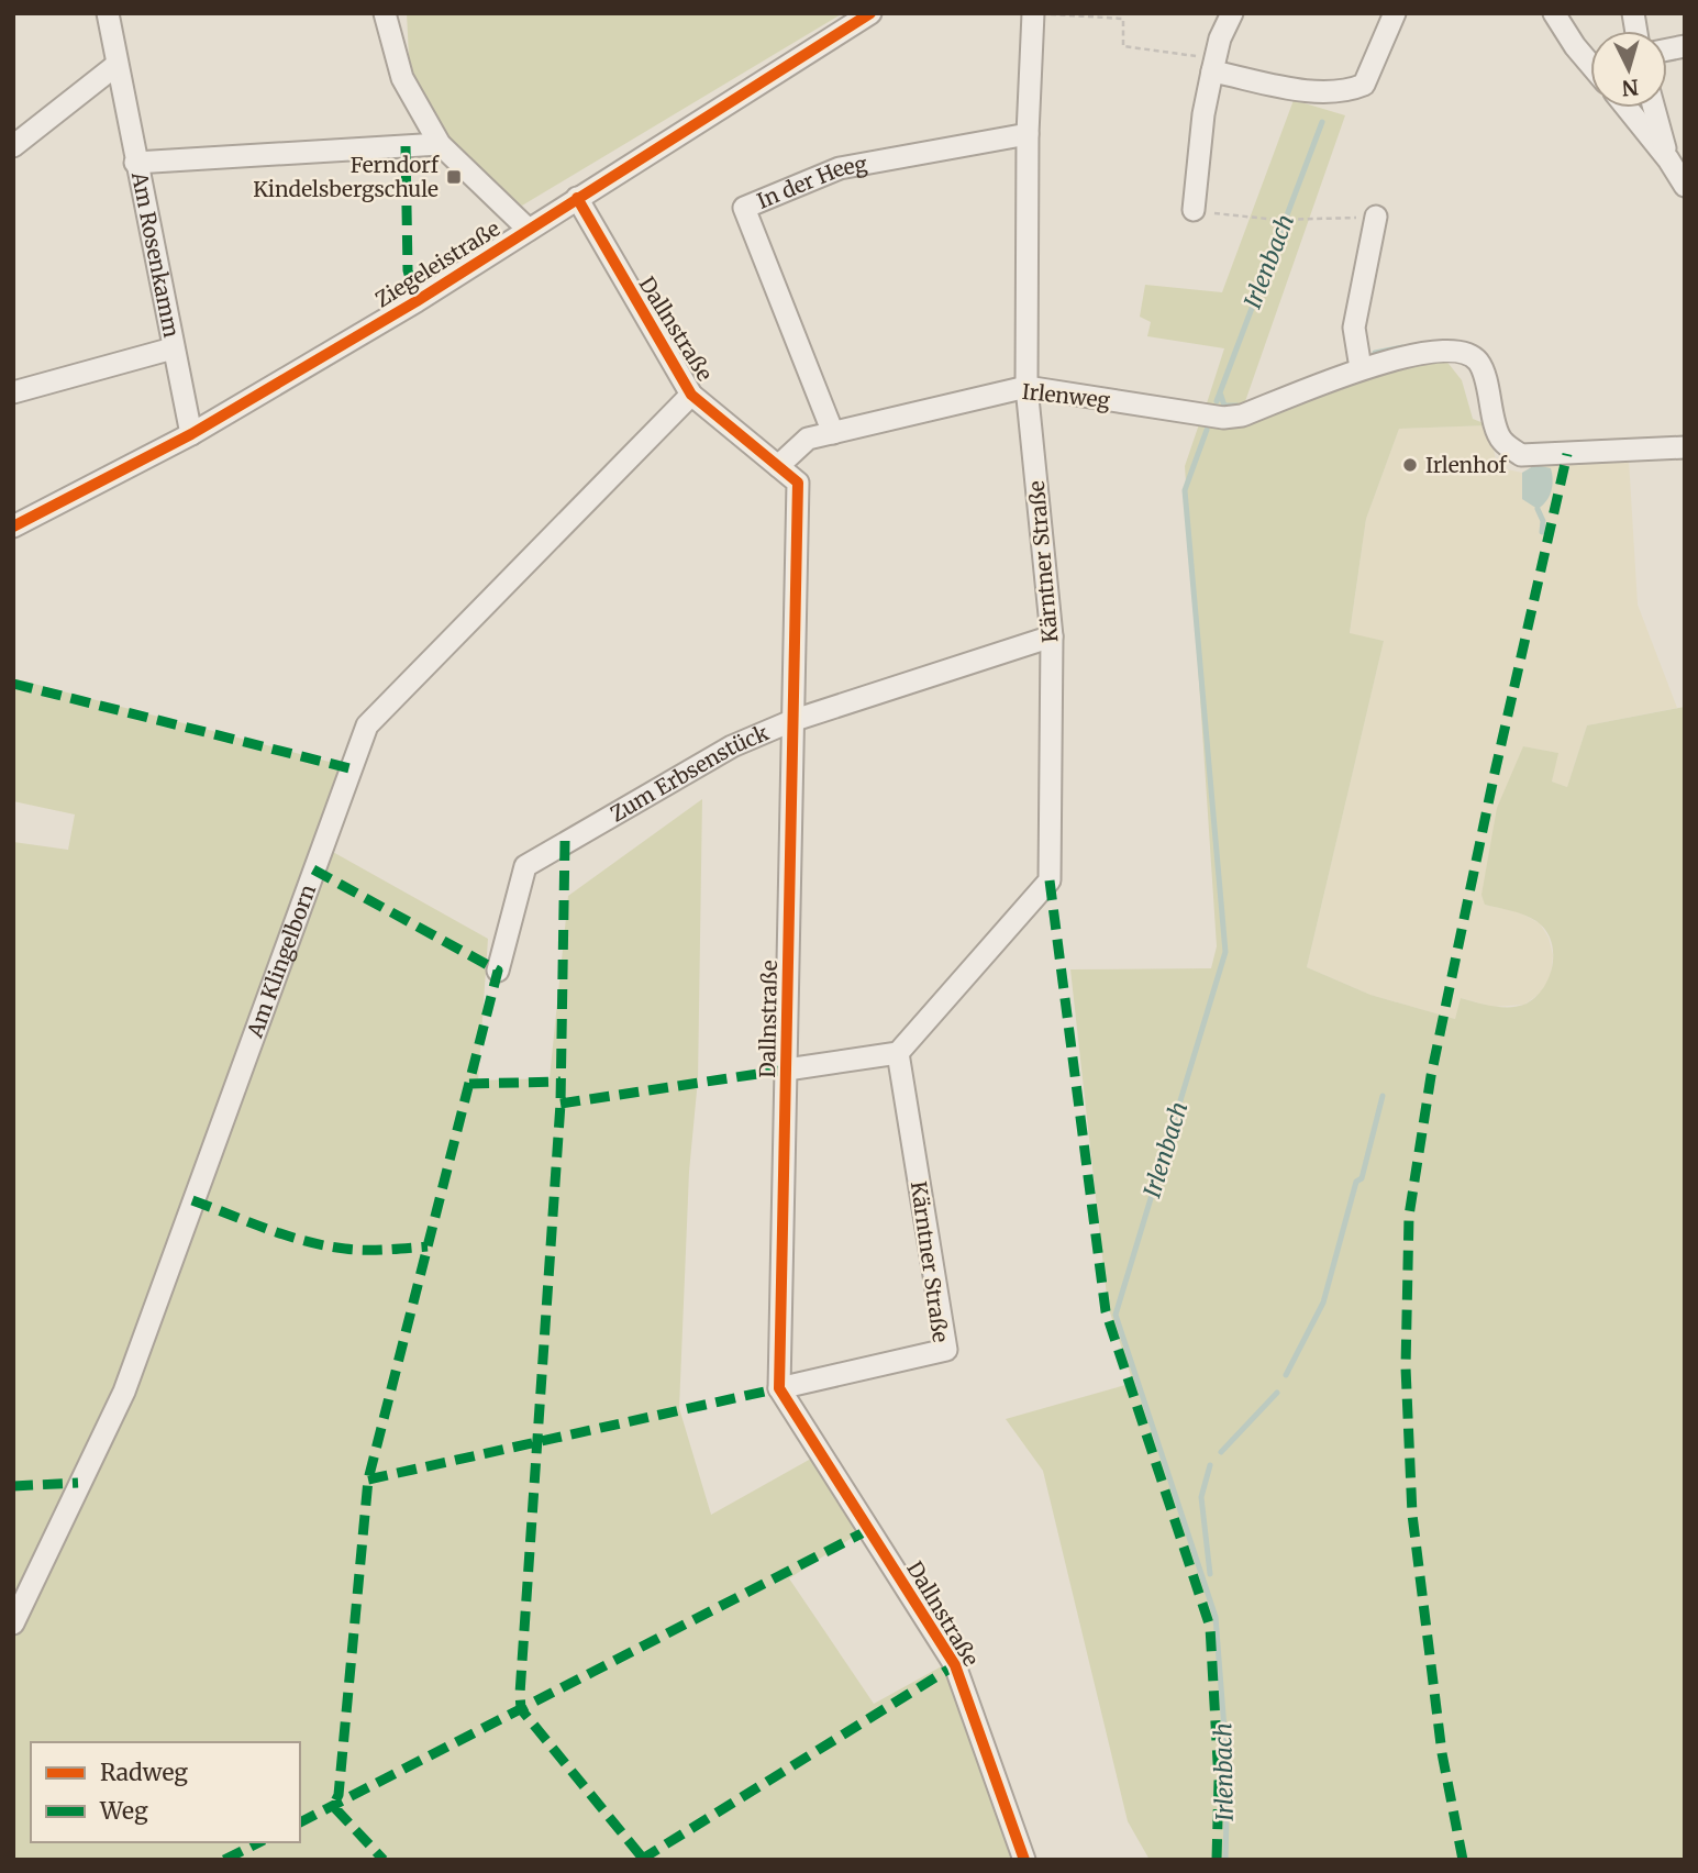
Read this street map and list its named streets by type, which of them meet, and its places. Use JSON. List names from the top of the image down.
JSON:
{
  "streets": {
    "street": [
      "In der Heeg",
      "Am Rosenkamm",
      "Ziegeleistraße",
      "Dallnstraße",
      "Irlenweg",
      "Kärntner Straße",
      "Zum Erbsenstück",
      "Am Klingelborn"
    ]
  },
  "crossings": [
    ["In der Heeg", "Irlenweg"],
    ["In der Heeg", "Kärntner Straße"],
    ["Am Rosenkamm", "Ziegeleistraße"],
    ["Ziegeleistraße", "Dallnstraße"],
    ["Dallnstraße", "Irlenweg"],
    ["Dallnstraße", "Kärntner Straße"],
    ["Dallnstraße", "Zum Erbsenstück"],
    ["Dallnstraße", "Am Klingelborn"],
    ["Irlenweg", "Kärntner Straße"],
    ["Kärntner Straße", "Zum Erbsenstück"]
  ],
  "water": ["Irlenbach"],
  "places": {
    "transit": ["Ferndorf Kindelsbergschule"],
    "other": ["Irlenhof"]
  },
  "legend": ["Radweg", "Weg"],
  "north": "bottom"
}
